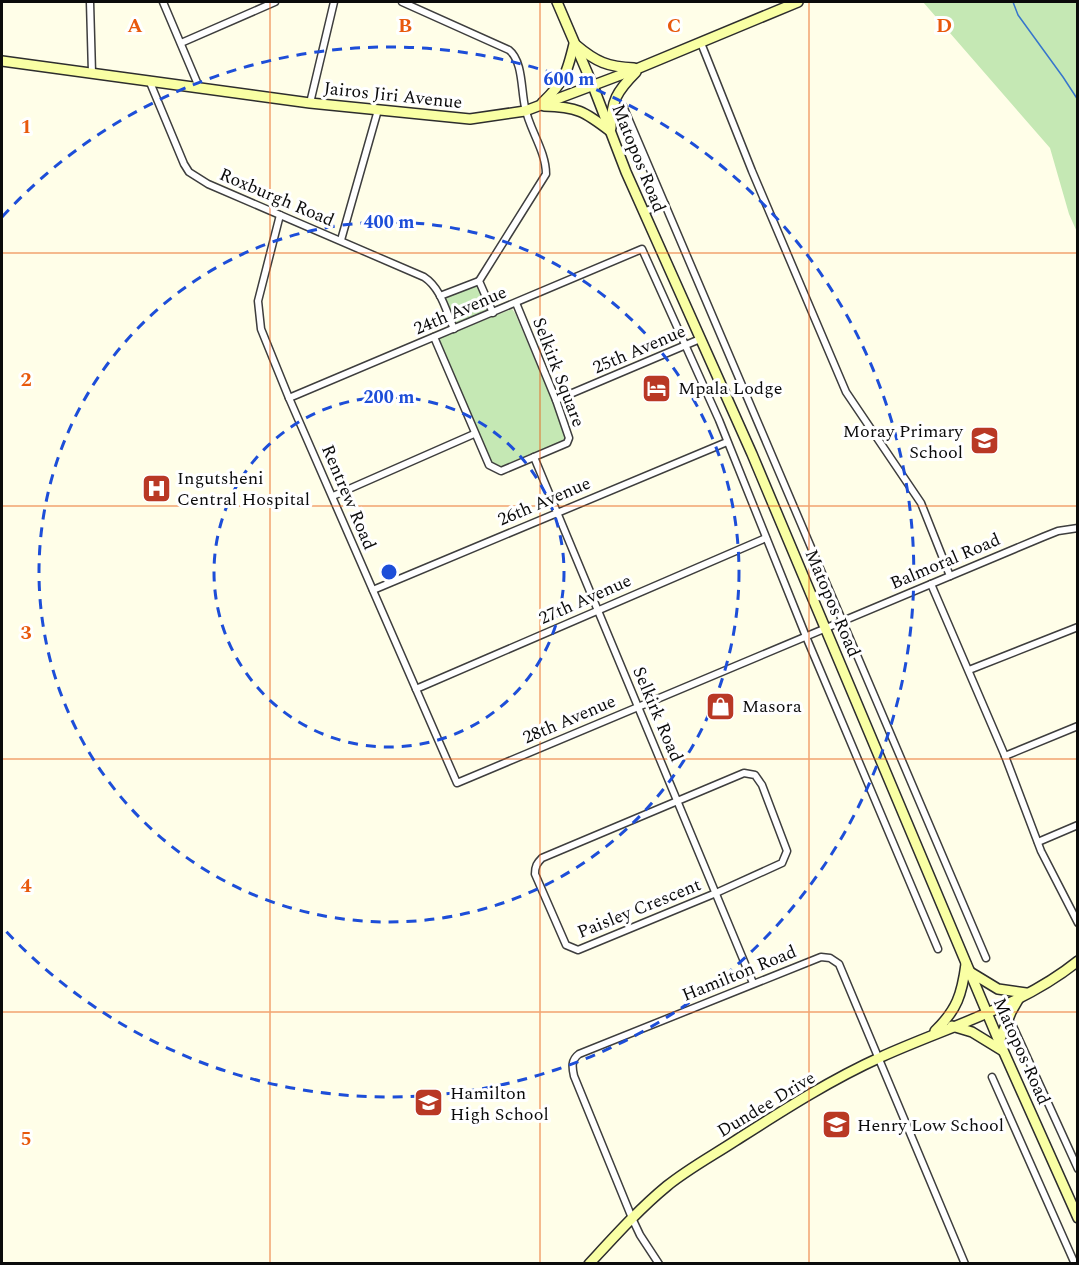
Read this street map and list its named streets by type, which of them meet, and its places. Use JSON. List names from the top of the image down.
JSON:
{
  "streets": {
    "main road": ["Jairos Jiri Avenue", "Matopos Road", "Dundee Drive"],
    "street": [
      "Roxburgh Road",
      "24th Avenue",
      "25th Avenue",
      "Selkirk Square",
      "Rentrew Road",
      "26th Avenue",
      "Balmoral Road",
      "27th Avenue",
      "Selkirk Road",
      "28th Avenue",
      "Paisley Crescent",
      "Hamilton Road"
    ]
  },
  "crossings": [
    ["Jairos Jiri Avenue", "Matopos Road"],
    ["Jairos Jiri Avenue", "Roxburgh Road"],
    ["Matopos Road", "25th Avenue"],
    ["Matopos Road", "Balmoral Road"],
    ["Matopos Road", "28th Avenue"],
    ["Matopos Road", "Dundee Drive"],
    ["Roxburgh Road", "24th Avenue"],
    ["Roxburgh Road", "Rentrew Road"],
    ["24th Avenue", "25th Avenue"],
    ["24th Avenue", "Selkirk Square"],
    ["24th Avenue", "Rentrew Road"],
    ["25th Avenue", "Selkirk Square"],
    ["Selkirk Square", "Selkirk Road"],
    ["Rentrew Road", "26th Avenue"],
    ["Rentrew Road", "27th Avenue"],
    ["Rentrew Road", "28th Avenue"],
    ["26th Avenue", "Selkirk Road"],
    ["Balmoral Road", "28th Avenue"],
    ["27th Avenue", "Selkirk Road"],
    ["Selkirk Road", "28th Avenue"],
    ["Selkirk Road", "Paisley Crescent"],
    ["Selkirk Road", "Hamilton Road"],
    ["Hamilton Road", "Dundee Drive"]
  ],
  "places": {
    "hotel": ["Mpala Lodge"],
    "school or university": ["Moray Primary School", "Hamilton High School", "Henry Low School"],
    "hospital": ["Ingutsheni Central Hospital"],
    "shop": ["Masora"]
  },
  "grid": {
    "columns": [
      "A",
      "B",
      "C",
      "D"
    ],
    "rows": [
      "1",
      "2",
      "3",
      "4",
      "5"
    ]
  },
  "rings": ["600 m", "400 m", "200 m"]
}
